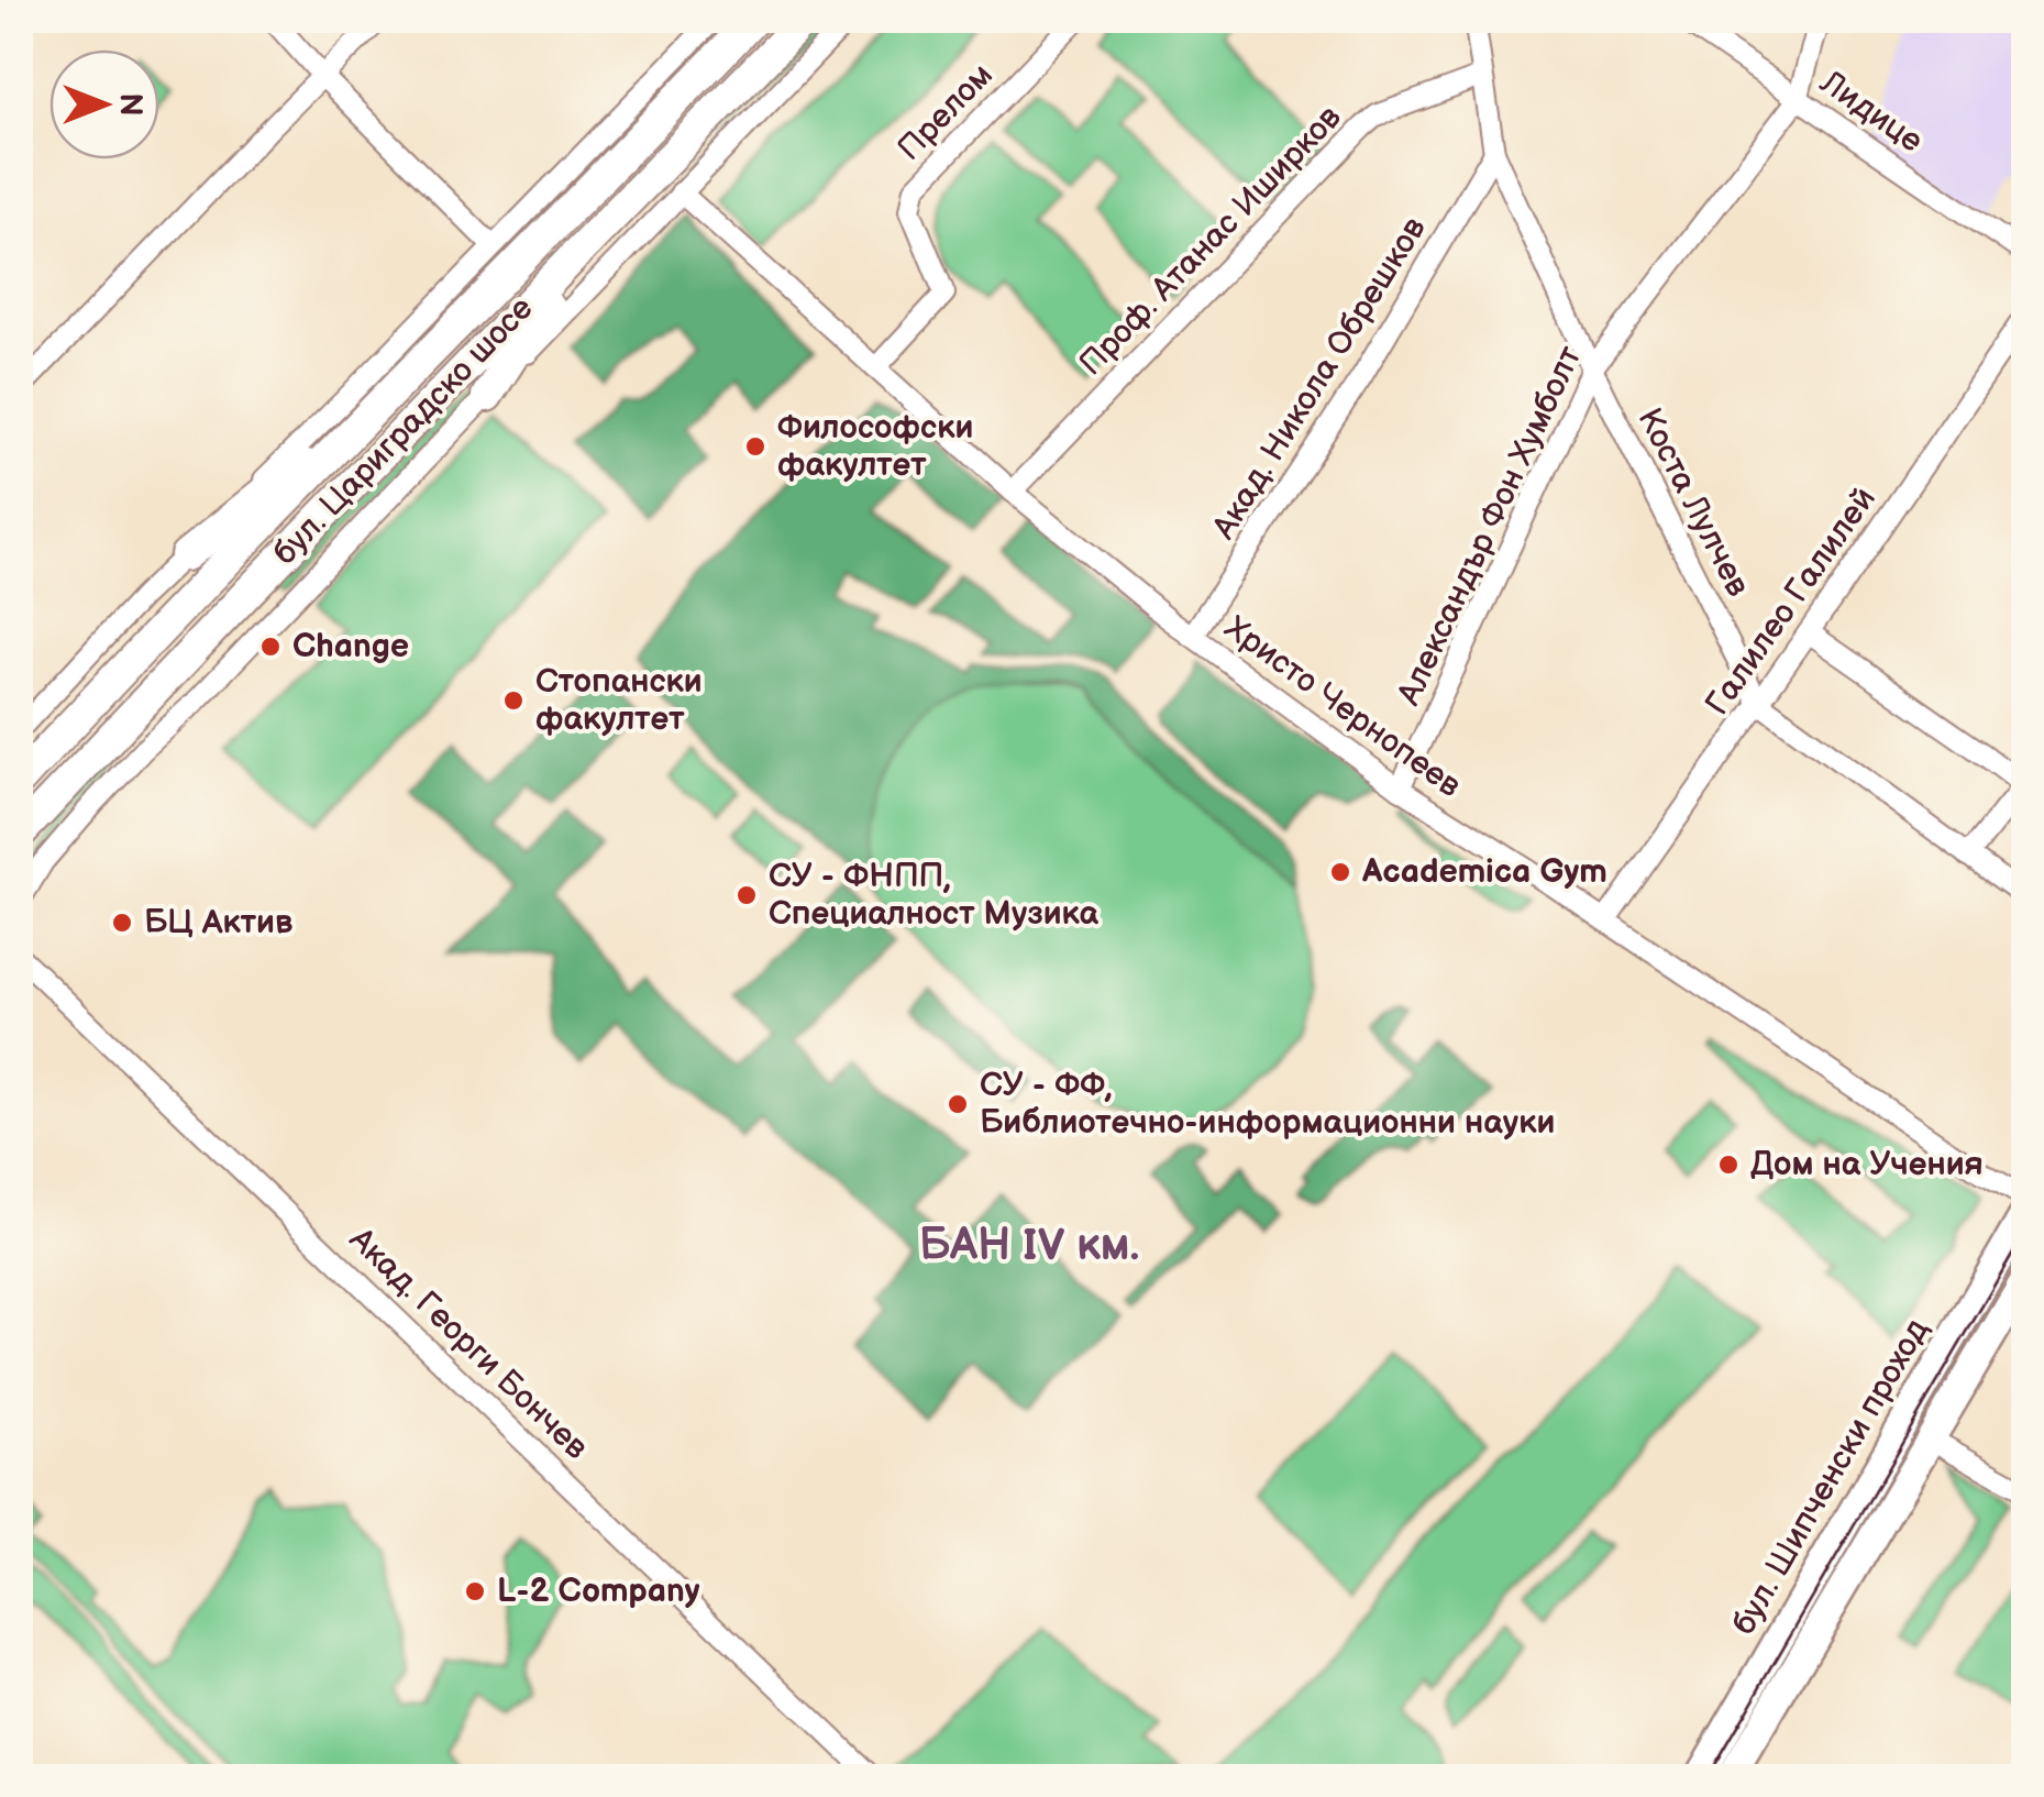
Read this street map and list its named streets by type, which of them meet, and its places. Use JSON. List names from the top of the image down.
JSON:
{
  "streets": {
    "highway": ["бул. Цариградско шосе"],
    "main road": ["бул. Шипченски проход"],
    "street": [
      "Прелом",
      "Лидице",
      "Проф. Атанас Иширков",
      "Акад. Никола Обрешков",
      "Коста Лулчев",
      "Александър Фон Хумболт",
      "Галилео Галилей",
      "Христо Чернопеев",
      "Акад. Георги Бончев"
    ]
  },
  "crossings": [
    ["Прелом", "Христо Чернопеев"],
    ["Лидице", "Александър Фон Хумболт"],
    ["Проф. Атанас Иширков", "Коста Лулчев"],
    ["Проф. Атанас Иширков", "Христо Чернопеев"],
    ["Акад. Никола Обрешков", "Коста Лулчев"],
    ["Акад. Никола Обрешков", "Христо Чернопеев"],
    ["бул. Цариградско шосе", "Христо Чернопеев"],
    ["Коста Лулчев", "Александър Фон Хумболт"],
    ["Коста Лулчев", "Галилео Галилей"],
    ["Александър Фон Хумболт", "Христо Чернопеев"],
    ["Галилео Галилей", "Христо Чернопеев"]
  ],
  "districts": ["БАН IV км."],
  "places": [
    "Философски факултет",
    "Change",
    "Стопански факултет",
    "Academica Gym",
    "СУ - ФНПП, Специалност Музика",
    "БЦ Актив",
    "СУ - ФФ, Библиотечно-информационни науки",
    "Дом на Учения",
    "L-2 Company"
  ],
  "north": "right"
}
